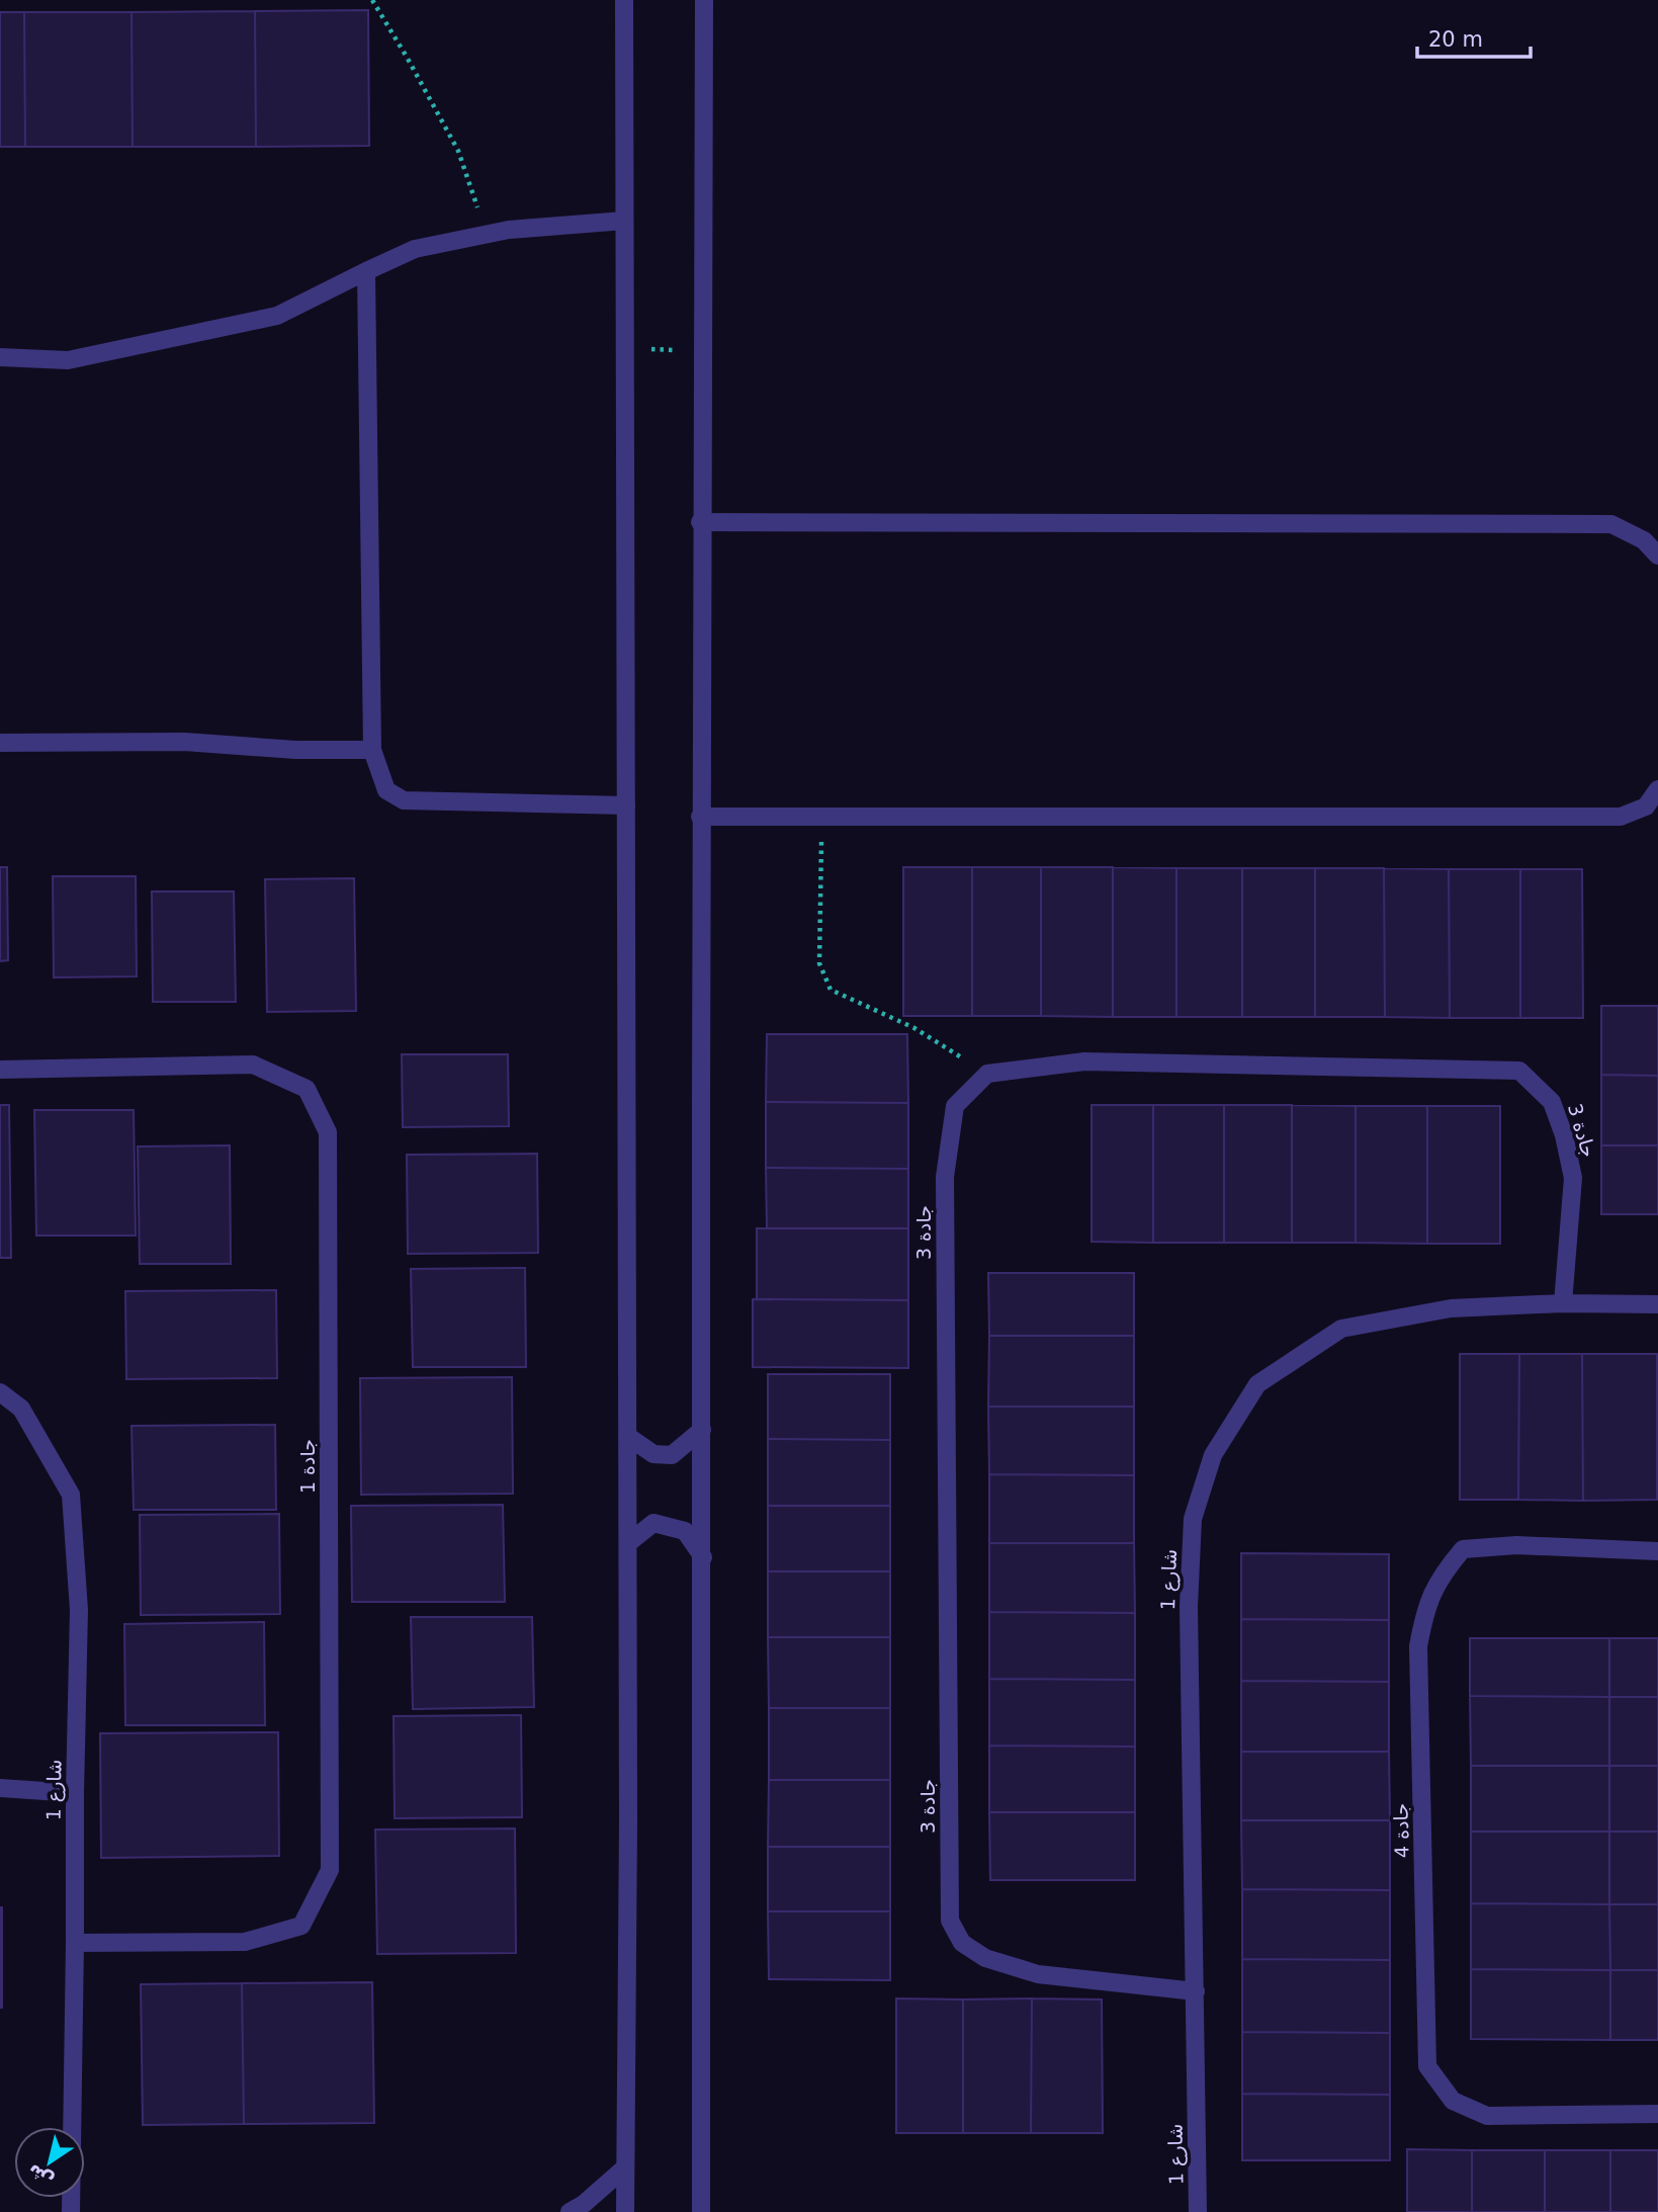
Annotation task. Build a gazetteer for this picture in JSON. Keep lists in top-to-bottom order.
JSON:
{
  "streets": {
    "street": [
      "جادة 3",
      "جادة 1",
      "شارع 1",
      "جادة 4"
    ]
  },
  "crossings": [
    ["جادة 3", "شارع 1"],
    ["جادة 1", "شارع 1"]
  ],
  "scale_bar": "20 m",
  "north": "bottom left"
}
